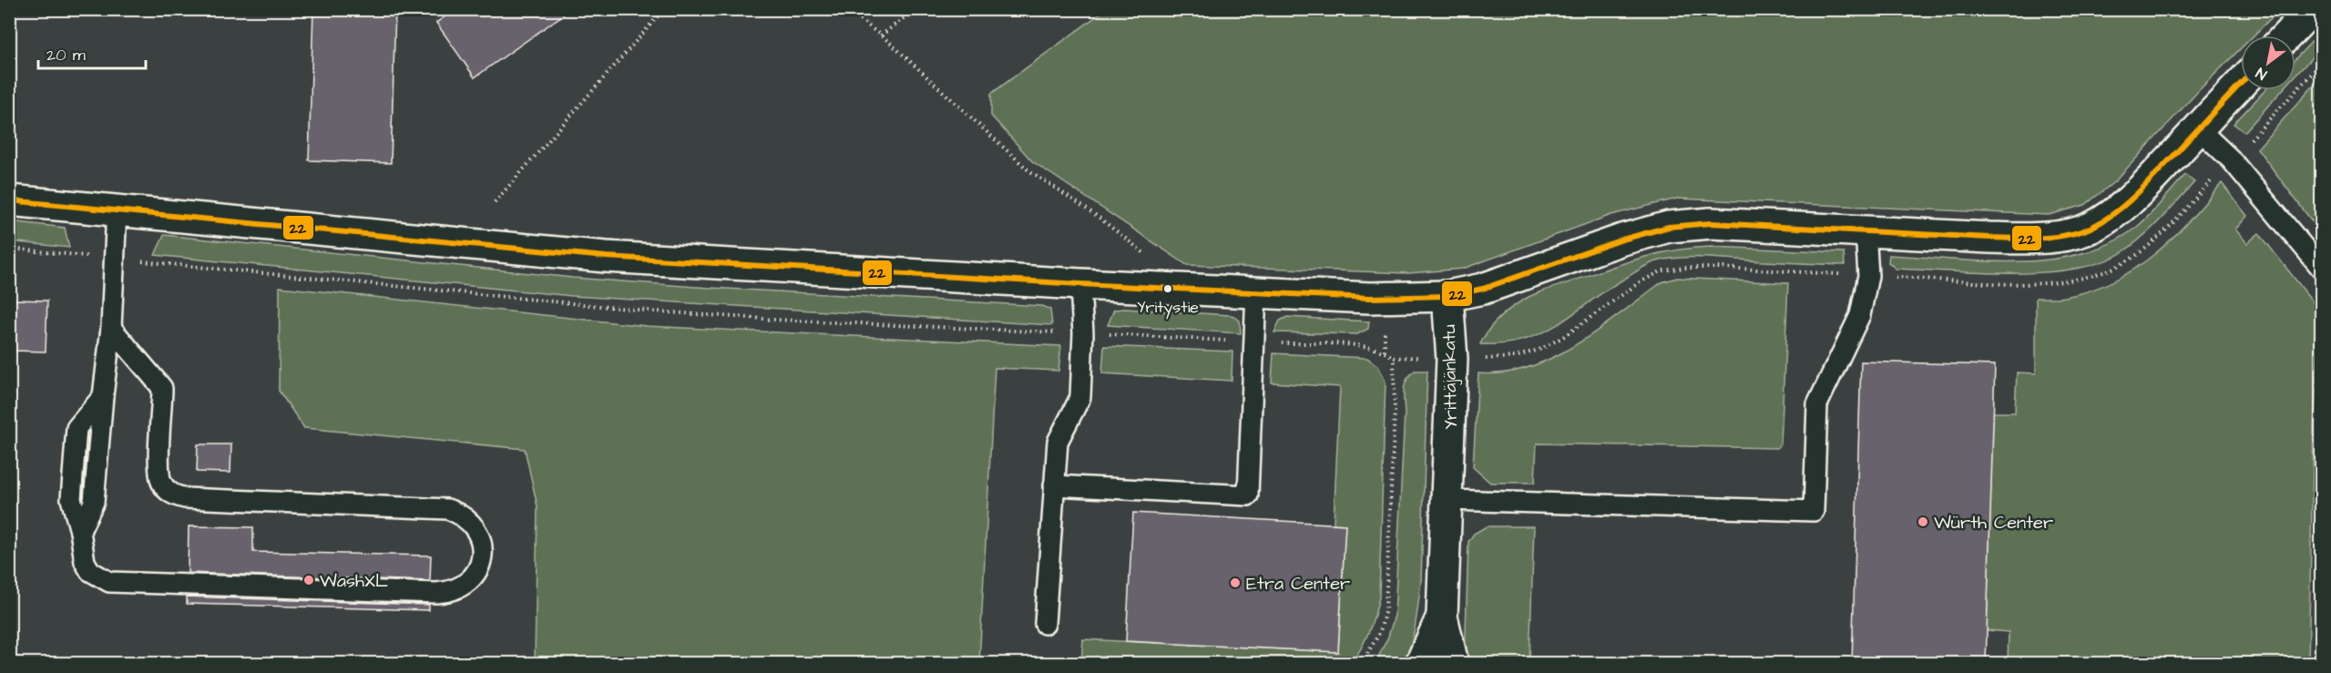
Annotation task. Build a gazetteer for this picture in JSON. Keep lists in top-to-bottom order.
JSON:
{
  "streets": {
    "street": ["Yrittäjänkatu"]
  },
  "places": [
    "Yritystie",
    "Würth Center",
    "WashXL",
    "Etra Center"
  ],
  "lines": ["transit line 22"],
  "scale_bar": "20 m",
  "north": "bottom left"
}
